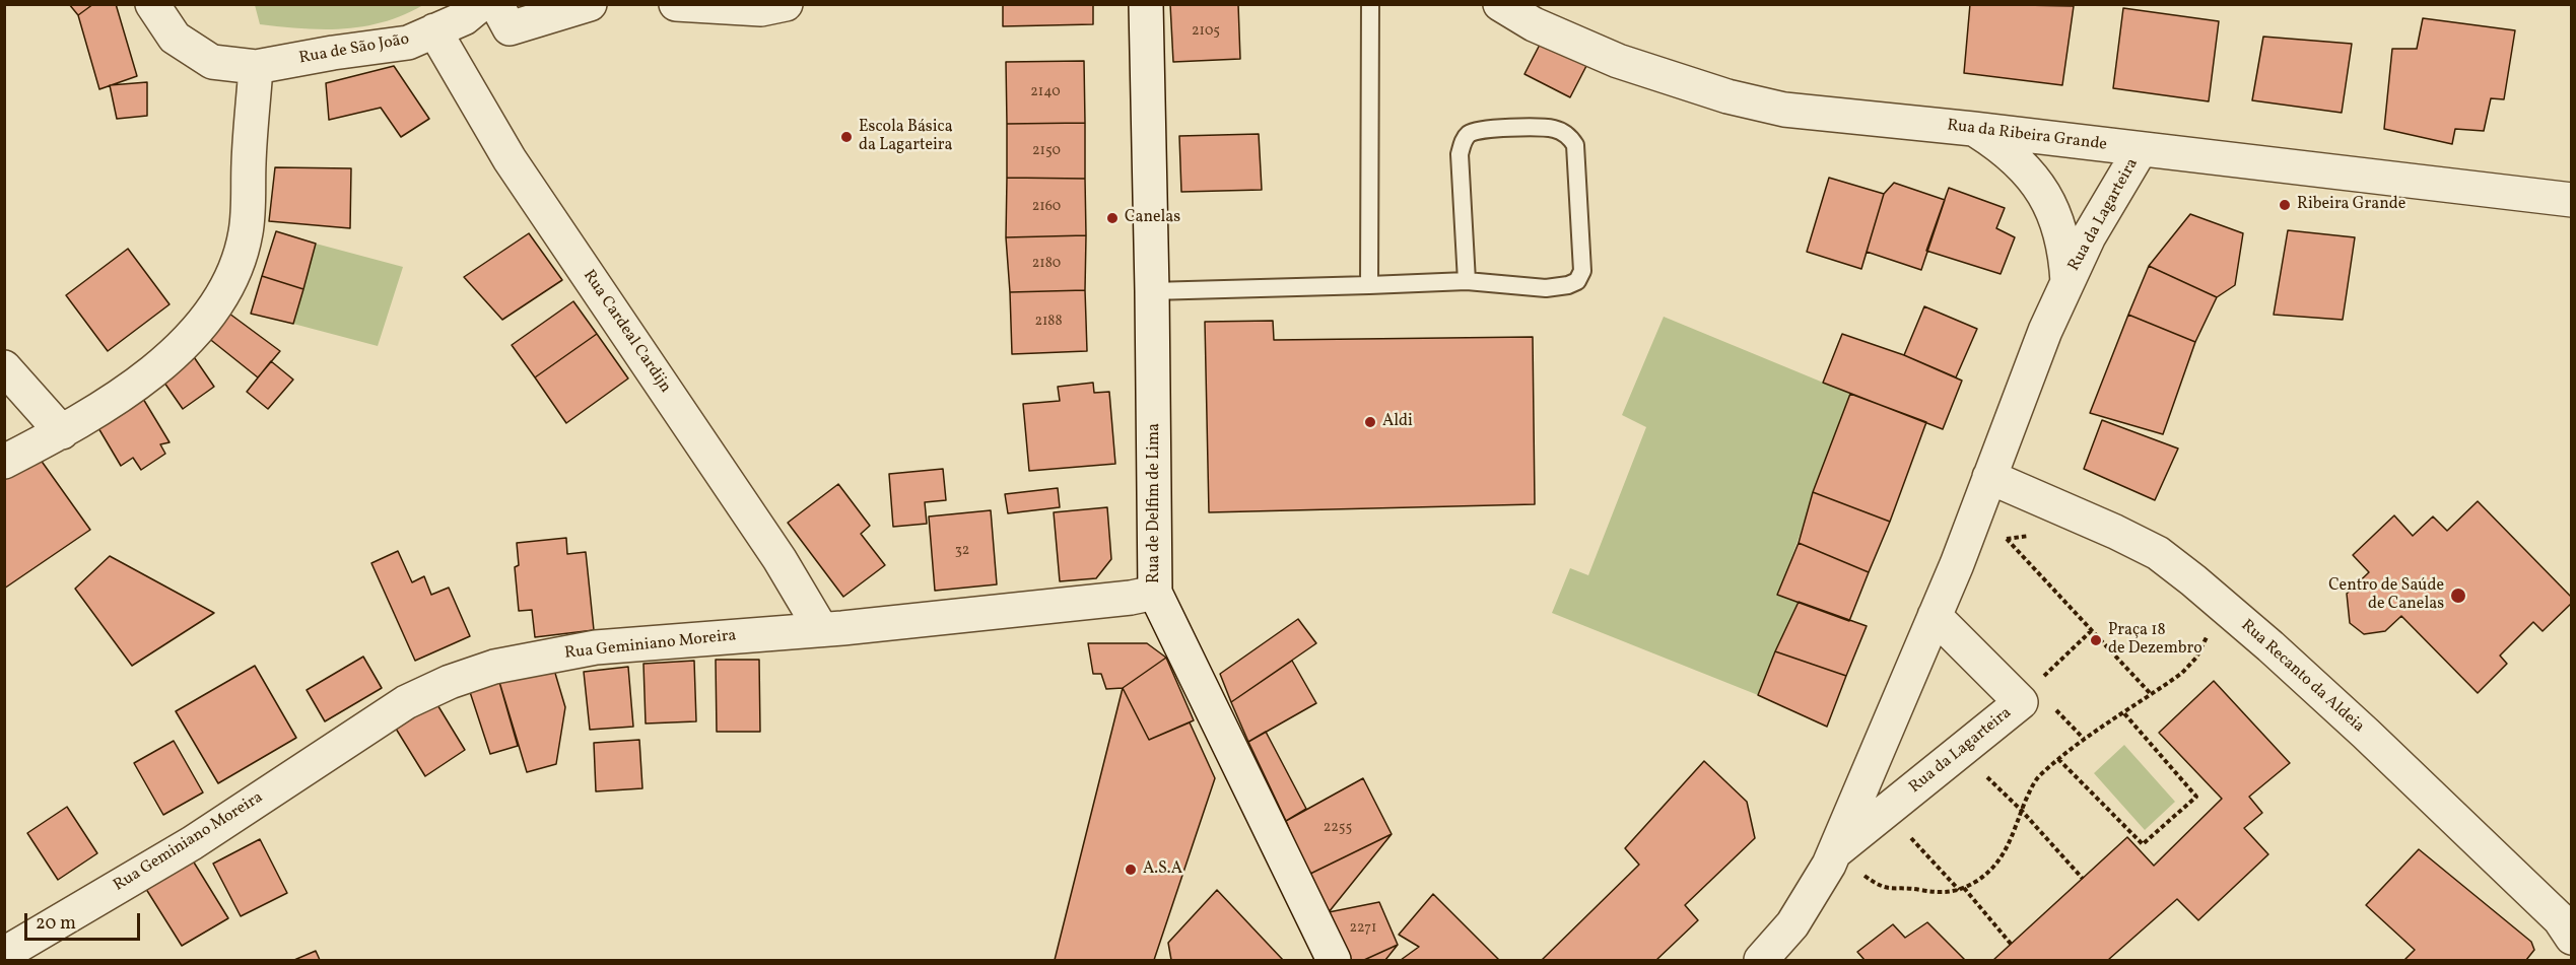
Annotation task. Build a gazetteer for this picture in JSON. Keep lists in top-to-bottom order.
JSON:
{
  "streets": {
    "street": [
      "Rua de São João",
      "Rua da Ribeira Grande",
      "Rua da Lagarteira",
      "Rua Cardeal Cardijn",
      "Rua de Delfim de Lima",
      "Rua Geminiano Moreira",
      "Rua Recanto da Aldeia"
    ]
  },
  "crossings": [
    ["Rua de São João", "Rua Cardeal Cardijn"],
    ["Rua da Ribeira Grande", "Rua da Lagarteira"],
    ["Rua da Lagarteira", "Rua Recanto da Aldeia"],
    ["Rua Cardeal Cardijn", "Rua Geminiano Moreira"],
    ["Rua de Delfim de Lima", "Rua Geminiano Moreira"]
  ],
  "places": [
    "Escola Básica da Lagarteira",
    "Ribeira Grande",
    "Canelas",
    "Aldi",
    "Centro de Saúde de Canelas",
    "Praça 18 de Dezembro",
    "A.S.A"
  ],
  "house_numbers": [
    "2105",
    "2140",
    "2150",
    "2160",
    "2180",
    "2188",
    "32",
    "2255",
    "2271"
  ],
  "scale_bar": "20 m"
}
